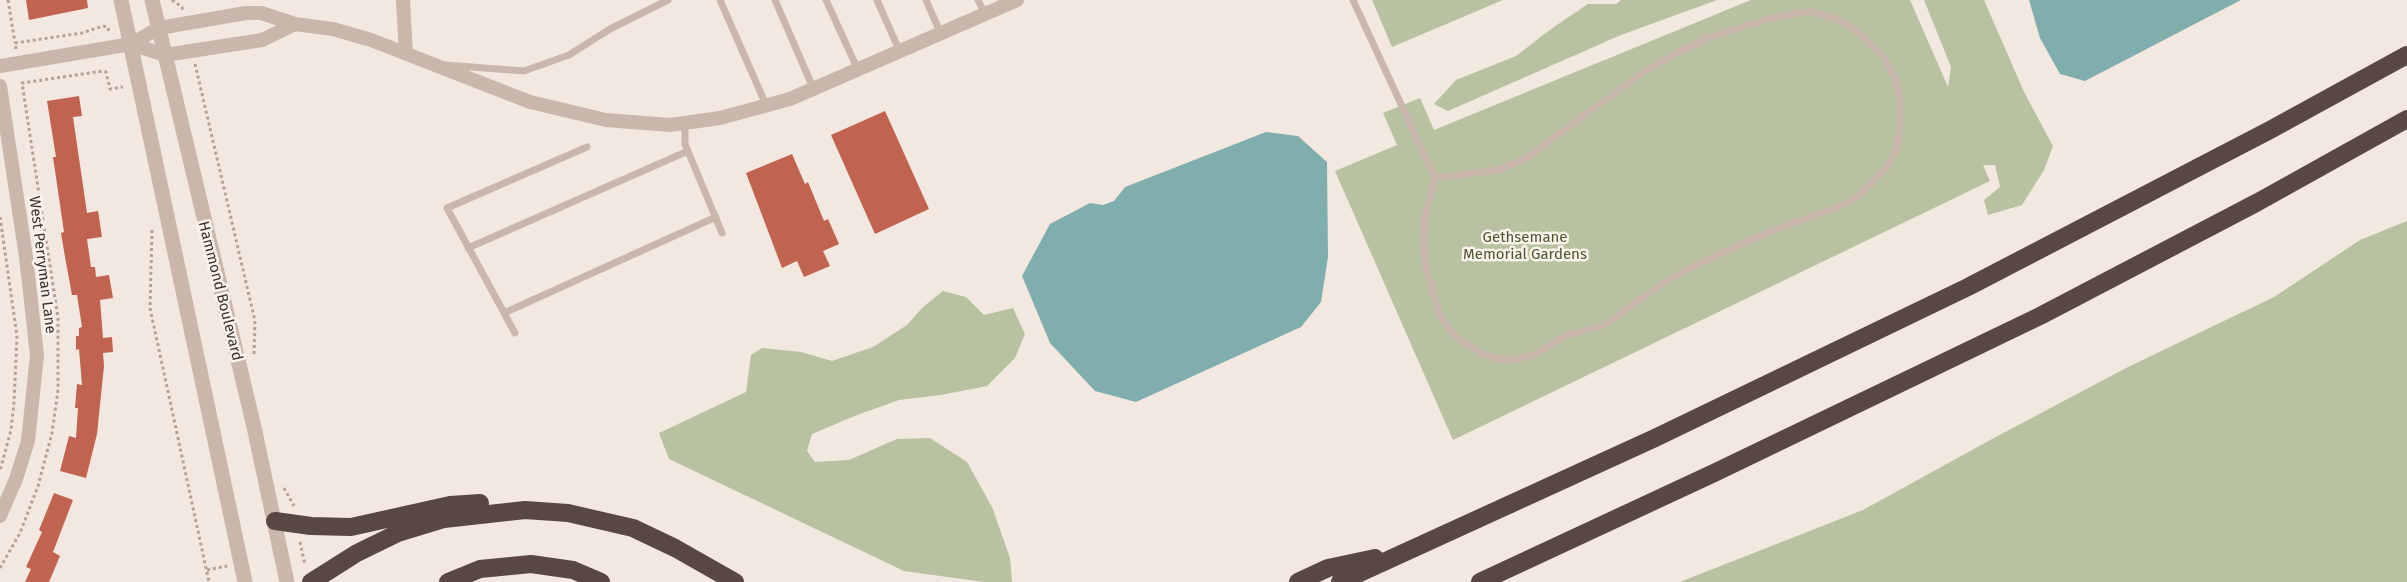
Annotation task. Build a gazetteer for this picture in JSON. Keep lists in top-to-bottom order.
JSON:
{
  "streets": {
    "street": ["West Perryman Lane", "Hammond Boulevard"]
  },
  "parks": ["Gethsemane Memorial Gardens"]
}
